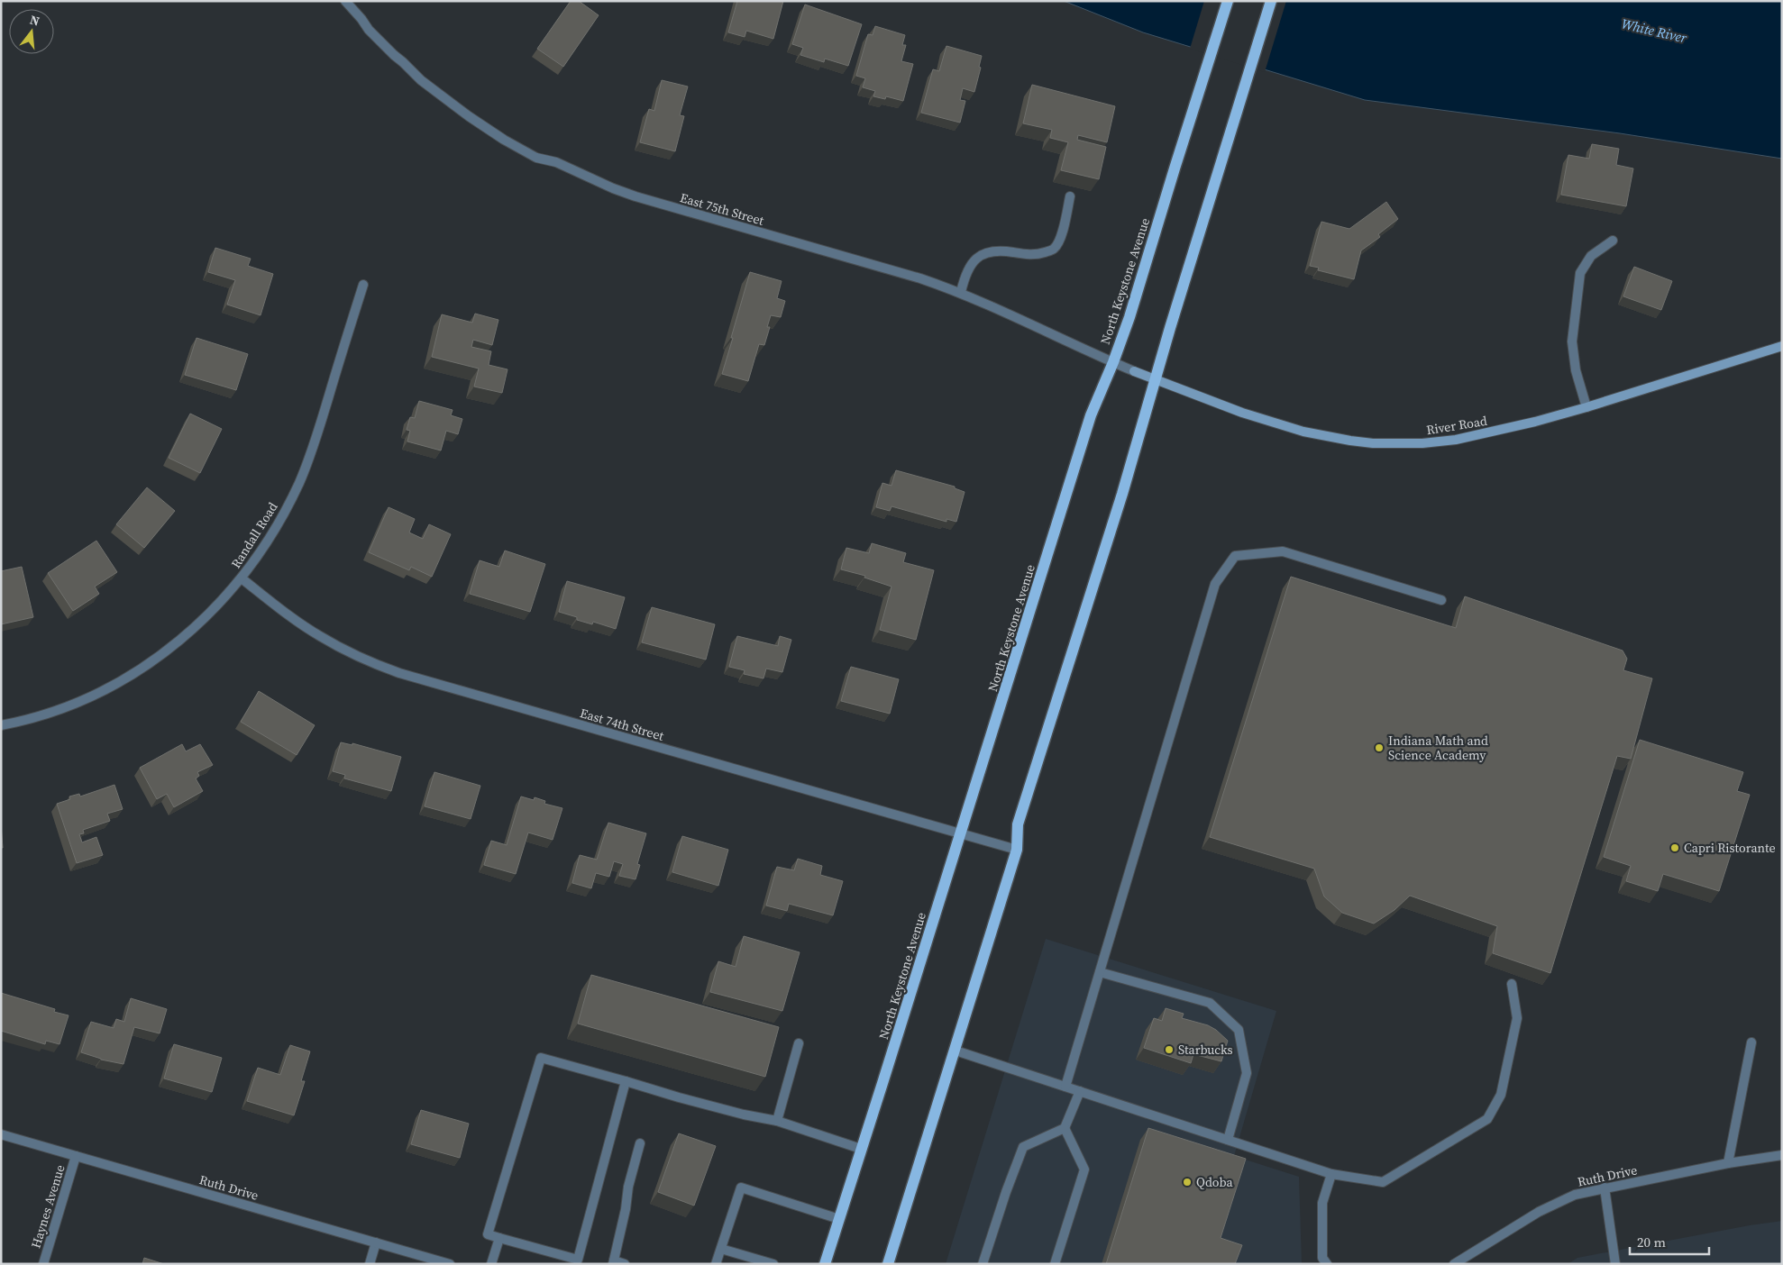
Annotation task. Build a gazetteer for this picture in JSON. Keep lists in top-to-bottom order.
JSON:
{
  "streets": {
    "main road": ["North Keystone Avenue"],
    "street": [
      "East 75th Street",
      "River Road",
      "Randall Road",
      "East 74th Street",
      "Ruth Drive",
      "Haynes Avenue"
    ]
  },
  "crossings": [
    ["East 75th Street", "North Keystone Avenue"],
    ["East 75th Street", "River Road"],
    ["North Keystone Avenue", "East 74th Street"],
    ["Randall Road", "East 74th Street"],
    ["Ruth Drive", "Haynes Avenue"]
  ],
  "water": ["White River"],
  "places": [
    "Indiana Math and Science Academy",
    "Capri Ristorante",
    "Starbucks",
    "Qdoba"
  ],
  "scale_bar": "20 m",
  "north": "top"
}
